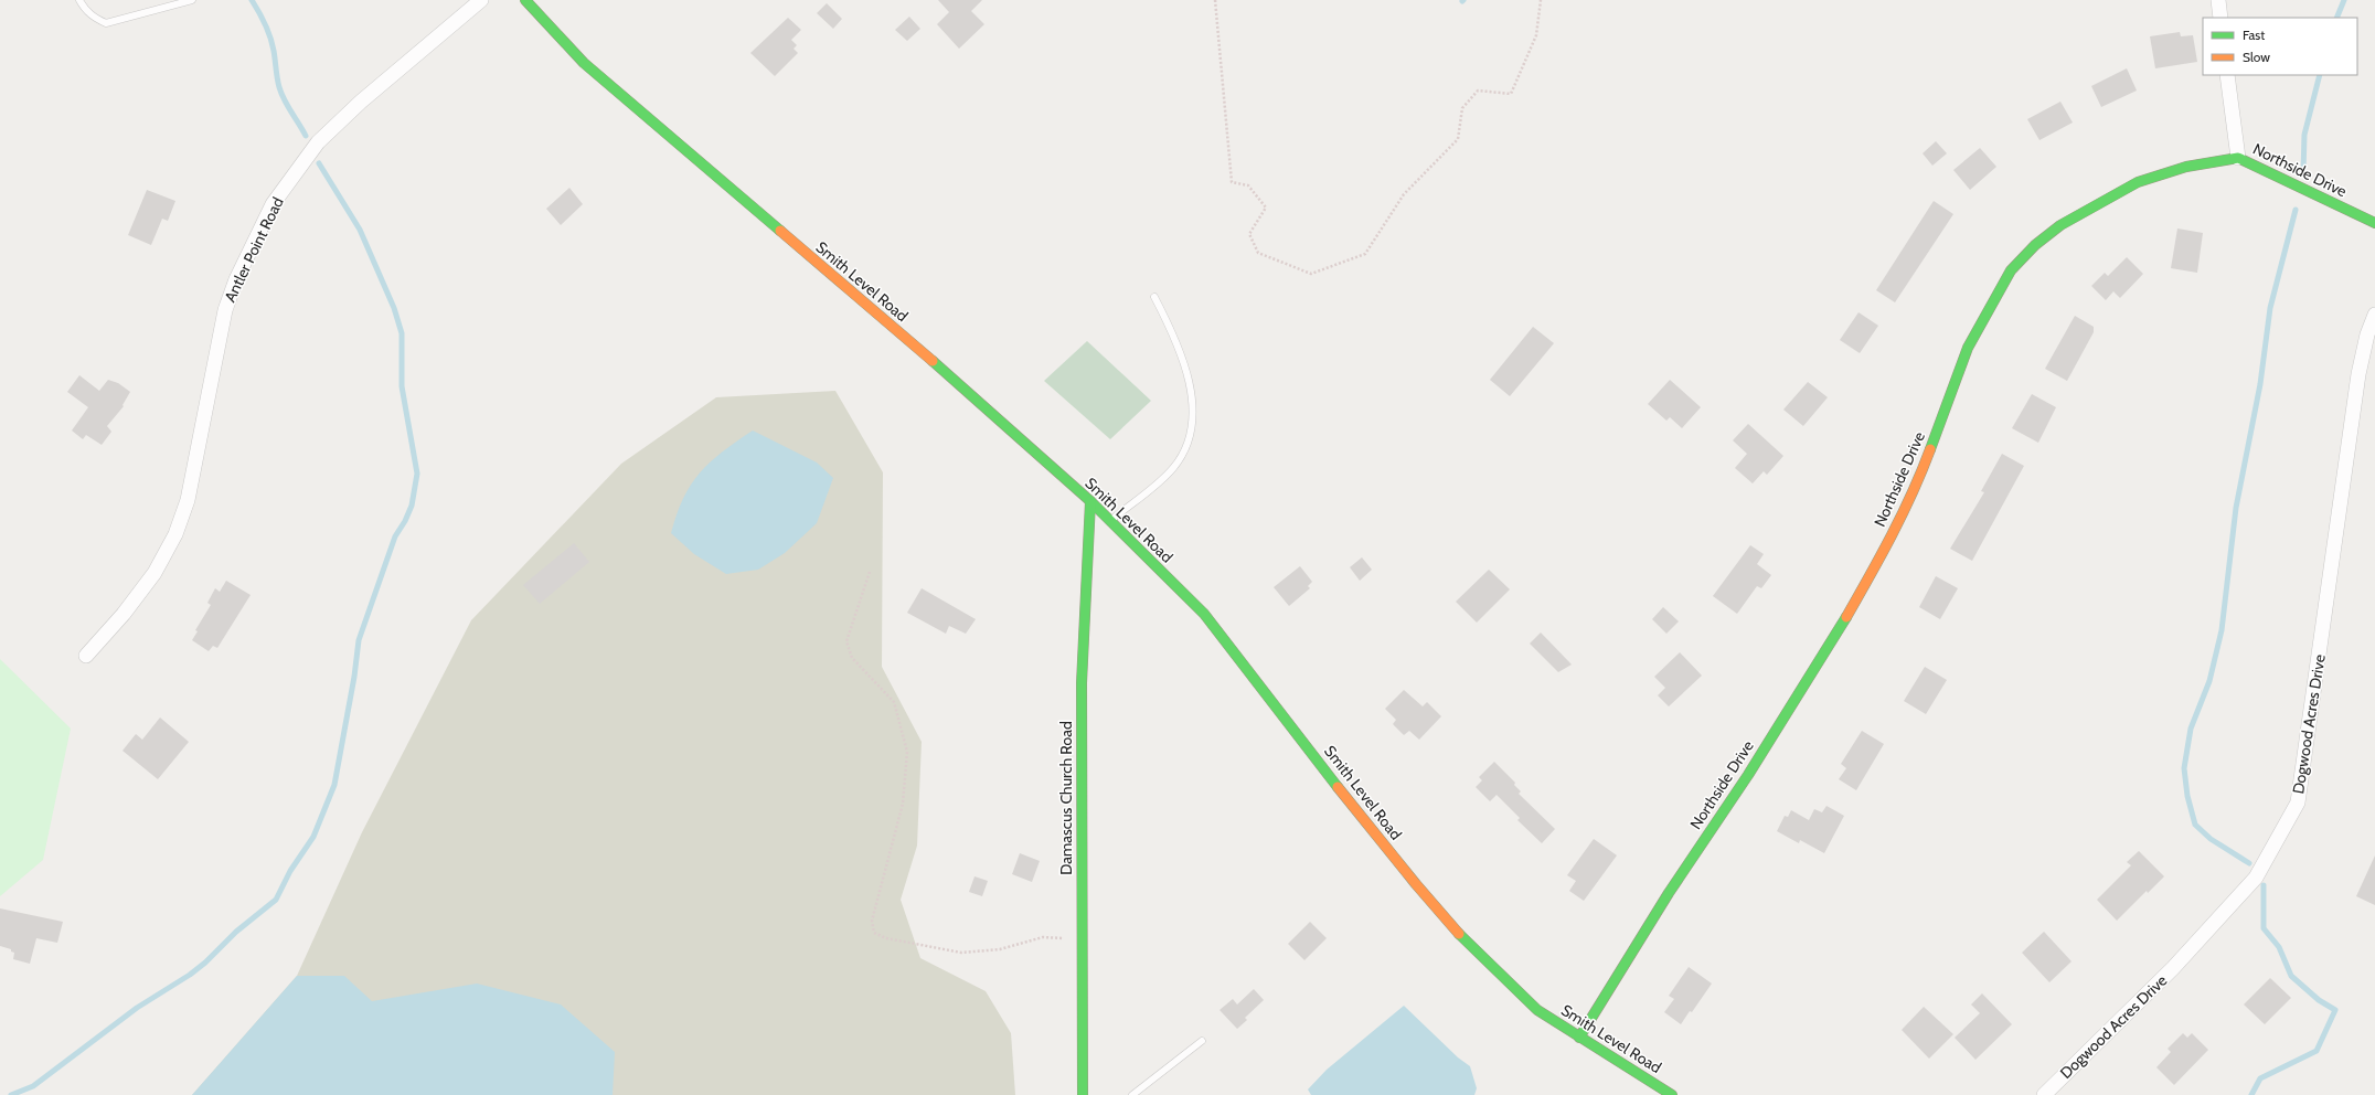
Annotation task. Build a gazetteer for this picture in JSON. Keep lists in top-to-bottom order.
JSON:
{
  "streets": {
    "street": [
      "Northside Drive",
      "Antler Point Road",
      "Smith Level Road",
      "Dogwood Acres Drive",
      "Damascus Church Road"
    ]
  },
  "crossings": [
    ["Northside Drive", "Smith Level Road"],
    ["Smith Level Road", "Damascus Church Road"]
  ],
  "legend": ["Fast", "Slow"]
}
